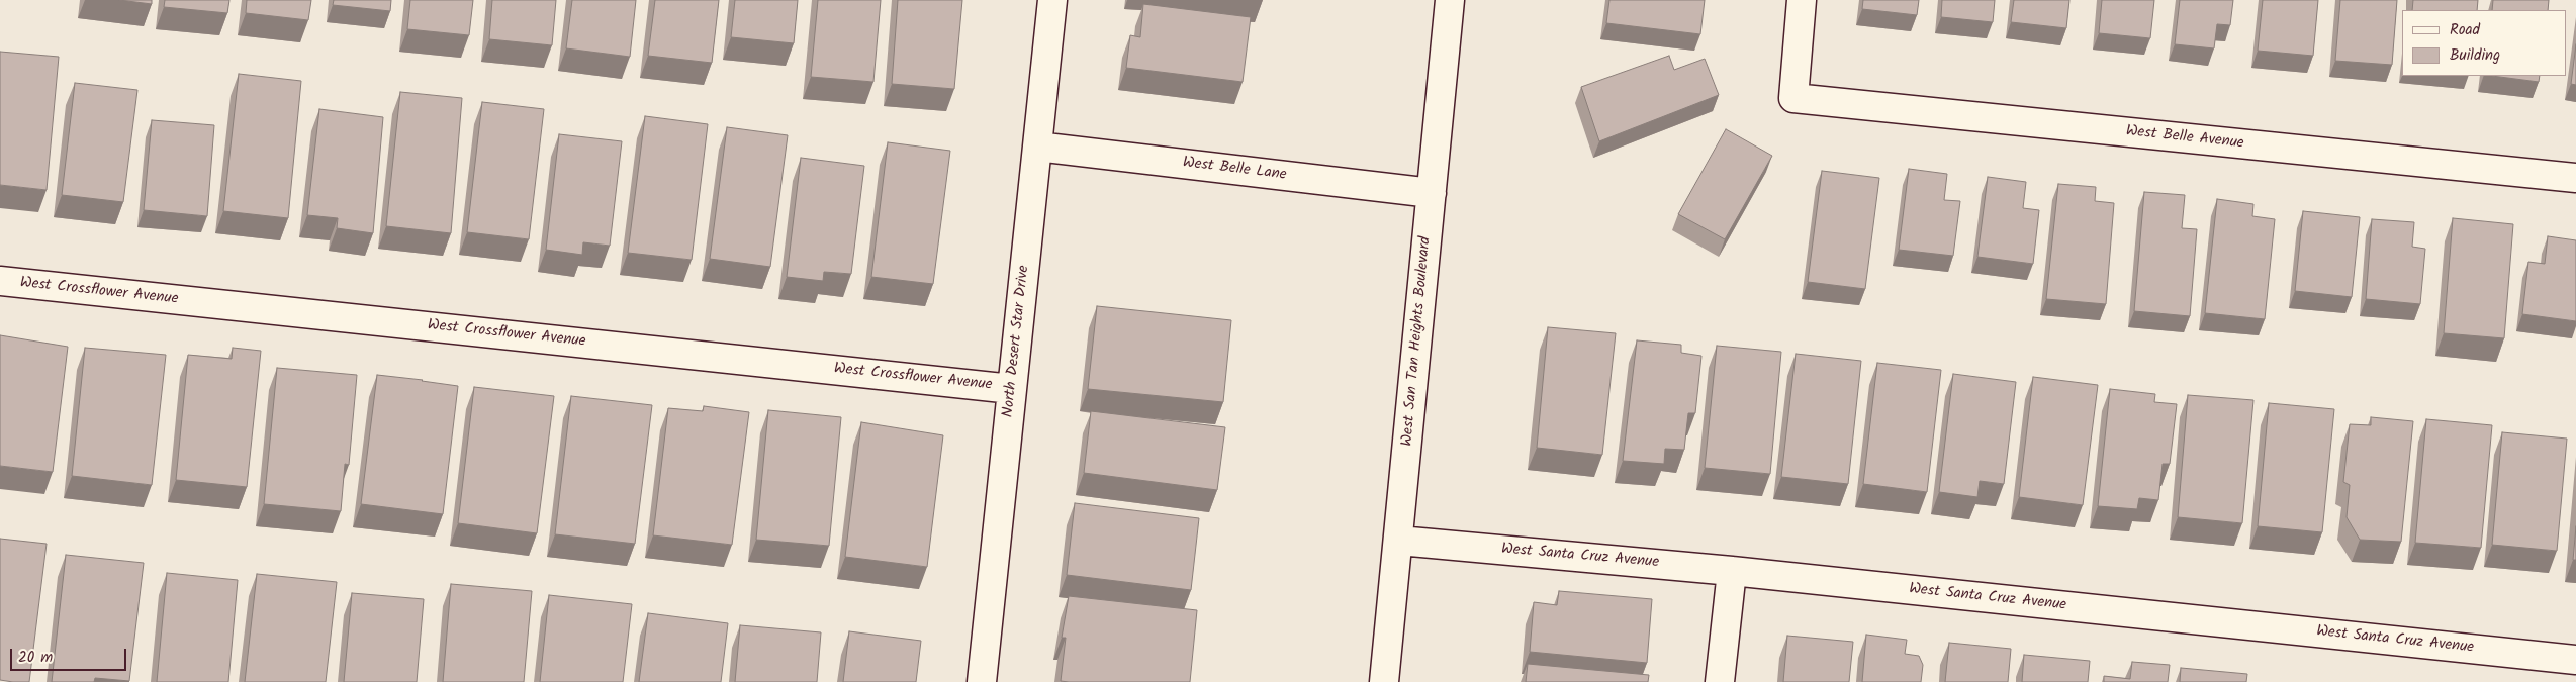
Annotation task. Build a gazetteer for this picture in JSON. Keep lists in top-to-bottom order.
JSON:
{
  "streets": {
    "street": [
      "West Belle Avenue",
      "West Belle Lane",
      "West Crossflower Avenue",
      "North Desert Star Drive",
      "West San Tan Heights Boulevard",
      "West Santa Cruz Avenue"
    ]
  },
  "crossings": [
    ["West Belle Lane", "North Desert Star Drive"],
    ["West Belle Lane", "West San Tan Heights Boulevard"],
    ["West Crossflower Avenue", "North Desert Star Drive"],
    ["West San Tan Heights Boulevard", "West Santa Cruz Avenue"]
  ],
  "legend": ["Road", "Building"],
  "scale_bar": "20 m"
}
